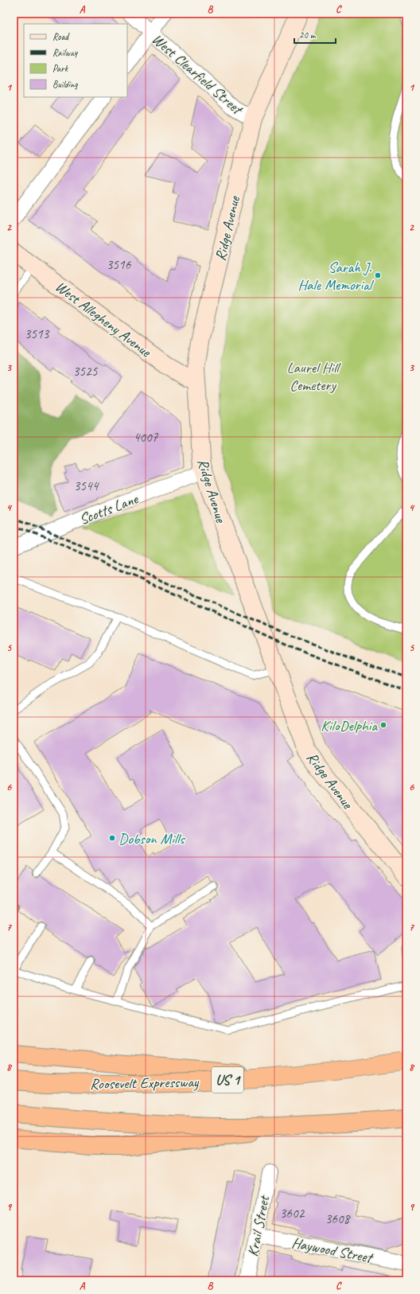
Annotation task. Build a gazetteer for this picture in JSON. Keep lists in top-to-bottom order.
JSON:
{
  "streets": {
    "highway": ["US 1", "Roosevelt Expressway"],
    "main road": ["Ridge Avenue", "West Allegheny Avenue"],
    "street": [
      "West Clearfield Street",
      "Scotts Lane",
      "Krail Street",
      "Haywood Street"
    ]
  },
  "crossings": [
    ["West Clearfield Street", "Ridge Avenue"],
    ["Ridge Avenue", "West Allegheny Avenue"],
    ["Ridge Avenue", "Scotts Lane"],
    ["Krail Street", "Haywood Street"]
  ],
  "parks": ["Laurel Hill Cemetery"],
  "places": ["Sarah J. Hale Memorial", "KiloDelphia", "Dobson Mills"],
  "house_numbers": [
    "3516",
    "3513",
    "3525",
    "4007",
    "3544",
    "3602",
    "3608"
  ],
  "legend": [
    "Road",
    "Railway",
    "Park",
    "Building"
  ],
  "scale_bar": "20 m",
  "grid": {
    "columns": ["A", "B", "C"],
    "rows": [
      "1",
      "2",
      "3",
      "4",
      "5",
      "6",
      "7",
      "8",
      "9"
    ]
  }
}
